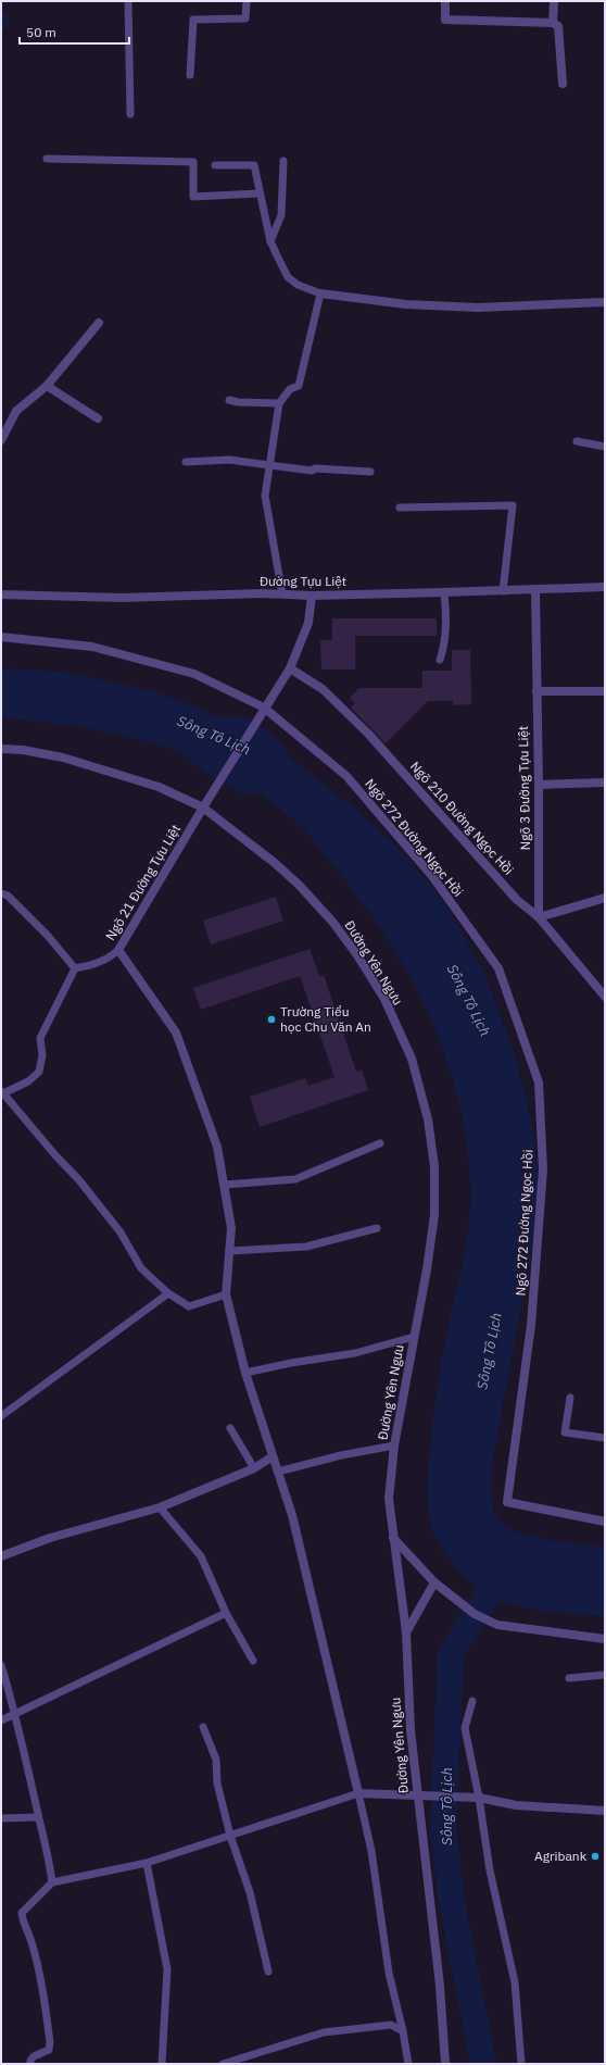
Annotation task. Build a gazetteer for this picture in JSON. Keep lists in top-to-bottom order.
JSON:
{
  "streets": {
    "street": [
      "Đường Tựu Liệt",
      "Ngõ 3 Đường Tựu Liệt",
      "Ngõ 210 Đường Ngọc Hồi",
      "Ngõ 272 Đường Ngọc Hồi",
      "Ngõ 21 Đường Tựu Liệt",
      "Đường Yên Ngưu"
    ]
  },
  "crossings": [
    ["Đường Tựu Liệt", "Ngõ 3 Đường Tựu Liệt"],
    ["Ngõ 3 Đường Tựu Liệt", "Ngõ 210 Đường Ngọc Hồi"],
    ["Ngõ 272 Đường Ngọc Hồi", "Ngõ 21 Đường Tựu Liệt"],
    ["Ngõ 21 Đường Tựu Liệt", "Đường Yên Ngưu"]
  ],
  "water": ["Sông Tô Lịch"],
  "places": ["Trường Tiểu học Chu Văn An", "Agribank"],
  "scale_bar": "50 m"
}
